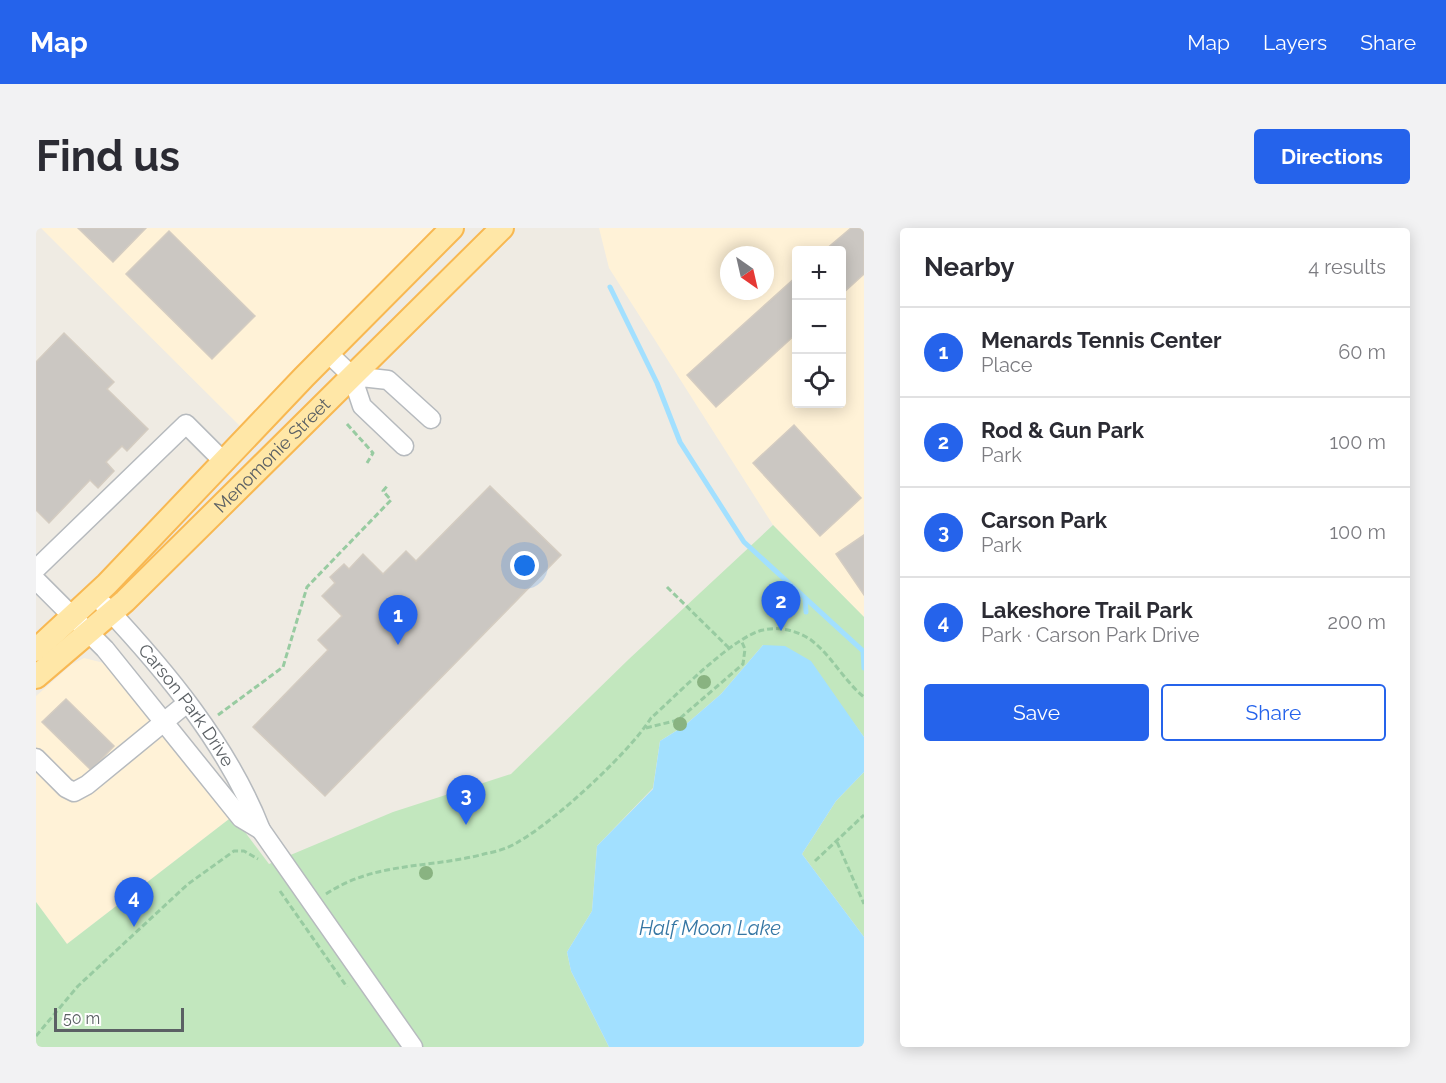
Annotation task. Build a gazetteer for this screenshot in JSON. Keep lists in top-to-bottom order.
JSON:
{
  "streets": {
    "main road": ["Menomonie Street"],
    "street": ["Carson Park Drive"]
  },
  "crossings": [
    ["Menomonie Street", "Carson Park Drive"]
  ],
  "water": ["Half Moon Lake"],
  "scale_bar": "50 m",
  "north": "bottom right",
  "page": {
    "header": "Map",
    "nav": ["Map", "Layers", "Share"],
    "buttons": [
      "Directions",
      ["Save", "Share"]
    ],
    "title": "Find us",
    "heading": ["Nearby", "4 results"],
    "map_buttons": ["+", "−"],
    "list": [
      {
        "mark": "1",
        "name": "Menards Tennis Center",
        "note": "Place",
        "value": "60 m"
      },
      {
        "mark": "2",
        "name": "Rod & Gun Park",
        "note": "Park",
        "value": "100 m"
      },
      {
        "mark": "3",
        "name": "Carson Park",
        "note": "Park",
        "value": "100 m"
      },
      {
        "mark": "4",
        "name": "Lakeshore Trail Park",
        "note": "Park · Carson Park Drive",
        "value": "200 m"
      }
    ],
    "pins": [
      "2",
      "1",
      "3",
      "4"
    ],
    "scale": "50 m"
  }
}
